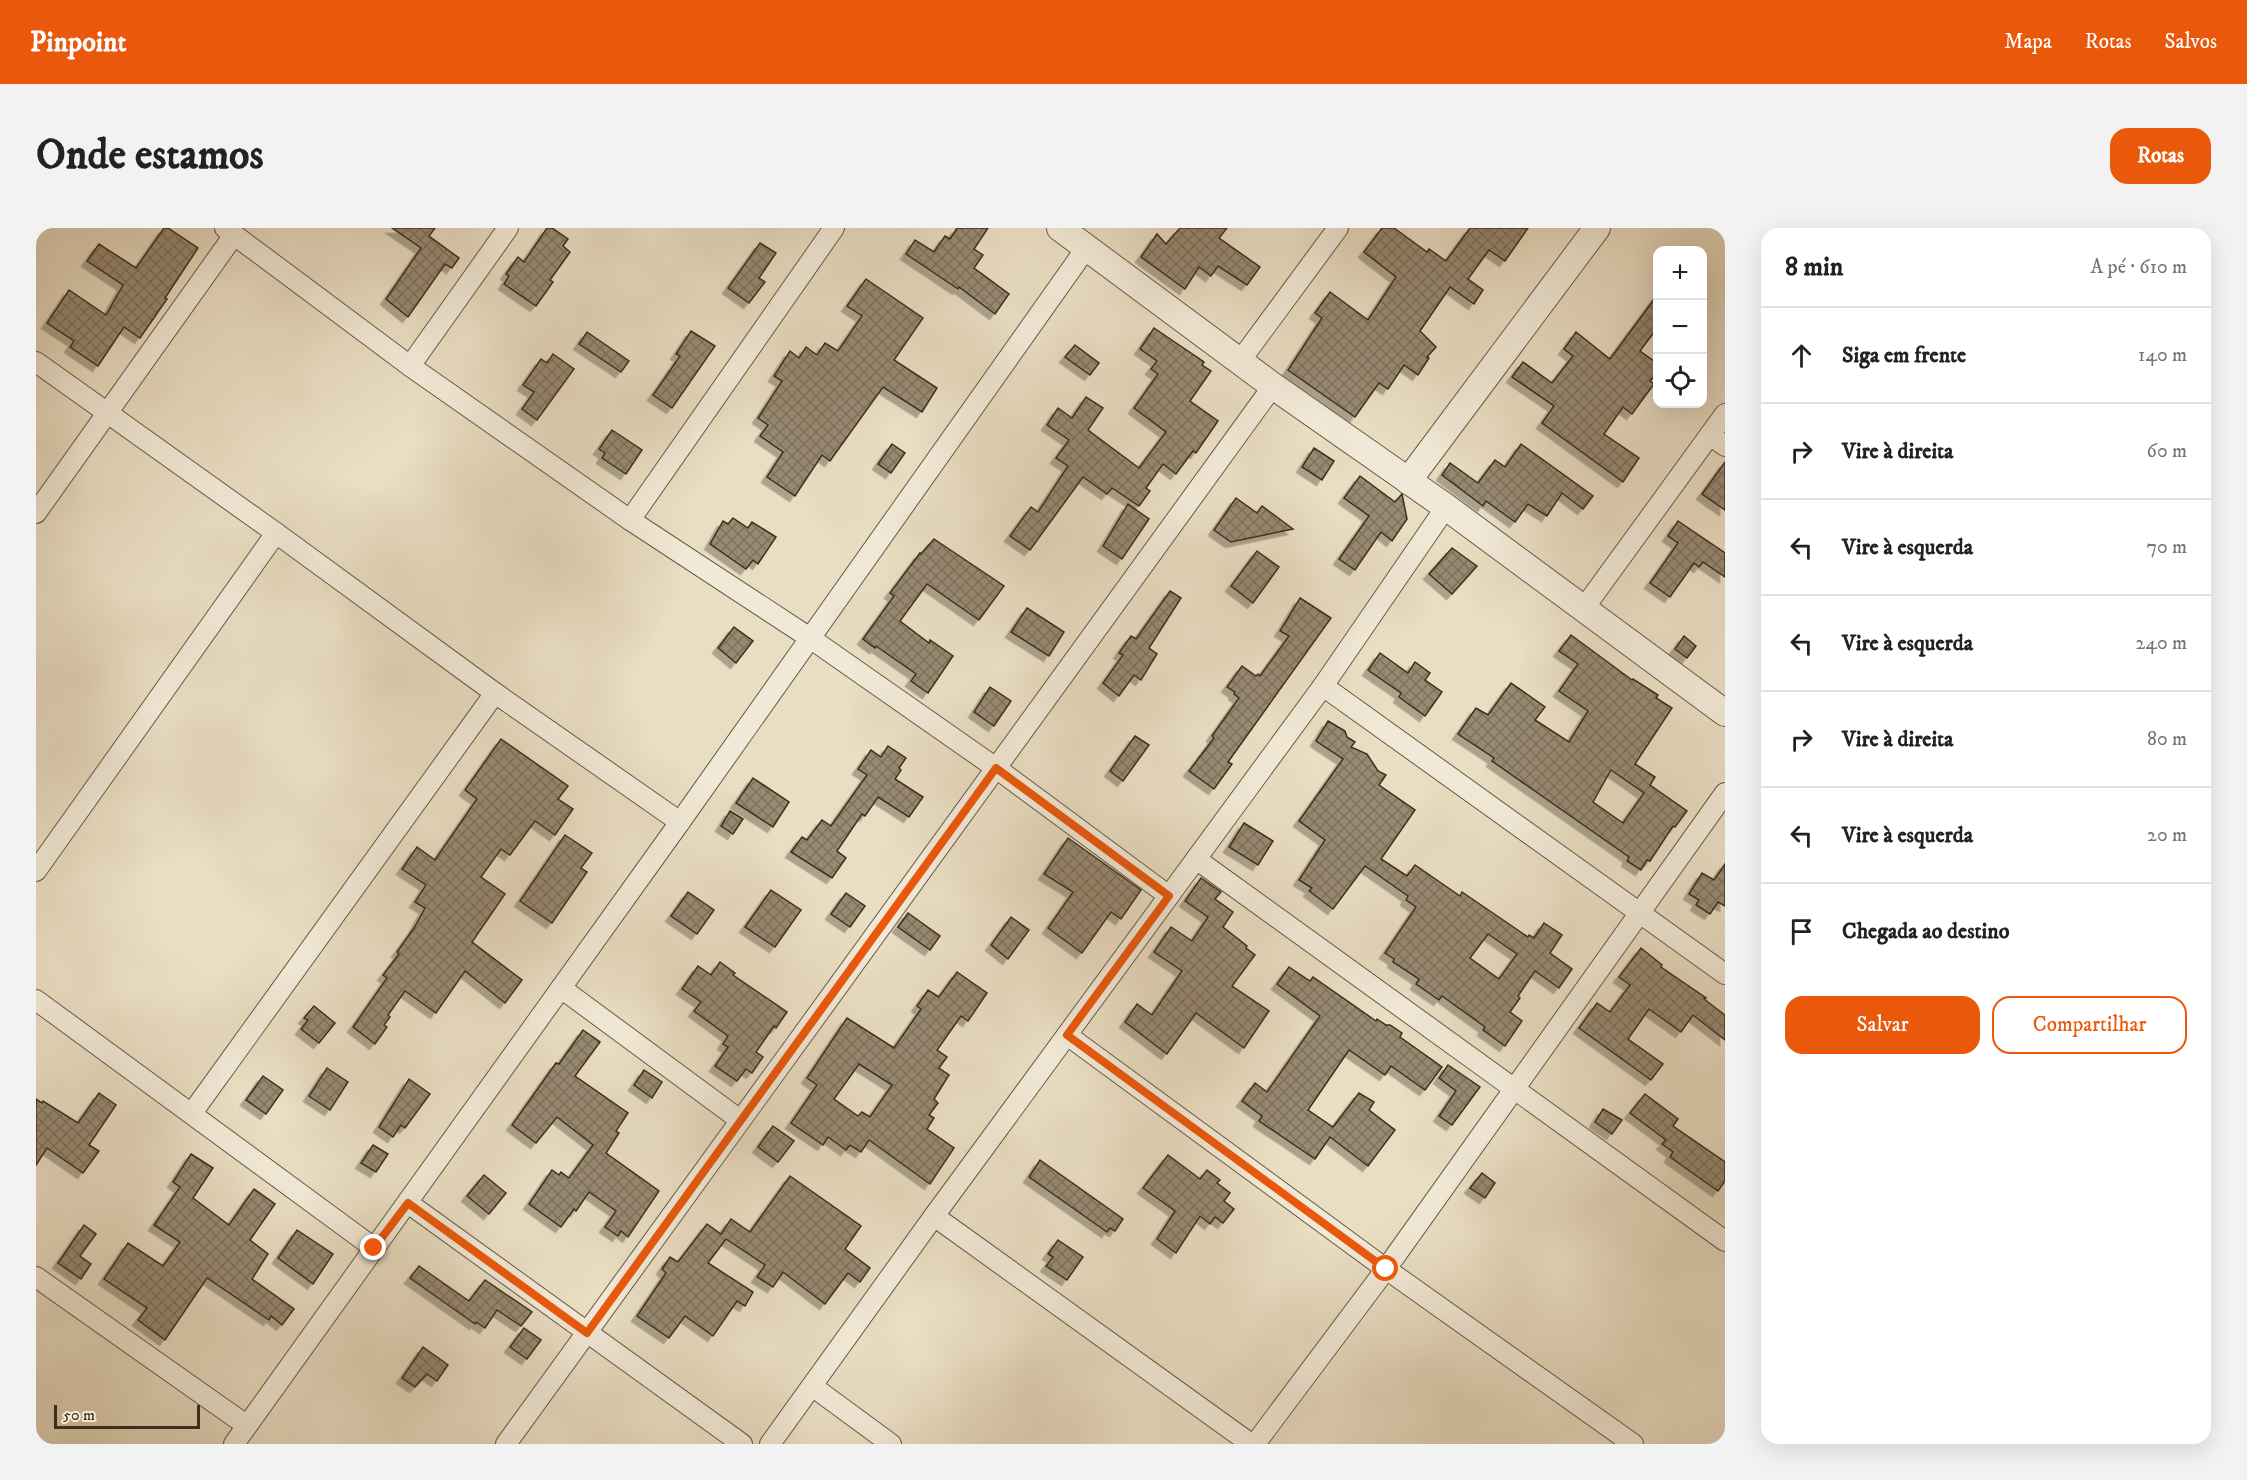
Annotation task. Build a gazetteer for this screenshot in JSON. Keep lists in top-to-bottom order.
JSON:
{
  "scale_bar": "50 m",
  "page": {
    "header": "Pinpoint",
    "nav": ["Mapa", "Rotas", "Salvos"],
    "buttons": [
      "Rotas",
      ["Salvar", "Compartilhar"]
    ],
    "title": "Onde estamos",
    "heading": ["8 min", "A pé · 610 m"],
    "map_buttons": ["+", "−"],
    "list": [
      ["Siga em frente", "140 m"],
      ["Vire à direita", "60 m"],
      ["Vire à esquerda", "70 m"],
      ["Vire à esquerda", "240 m"],
      ["Vire à direita", "80 m"],
      ["Vire à esquerda", "20 m"],
      "Chegada ao destino"
    ],
    "scale": "50 m"
  }
}
